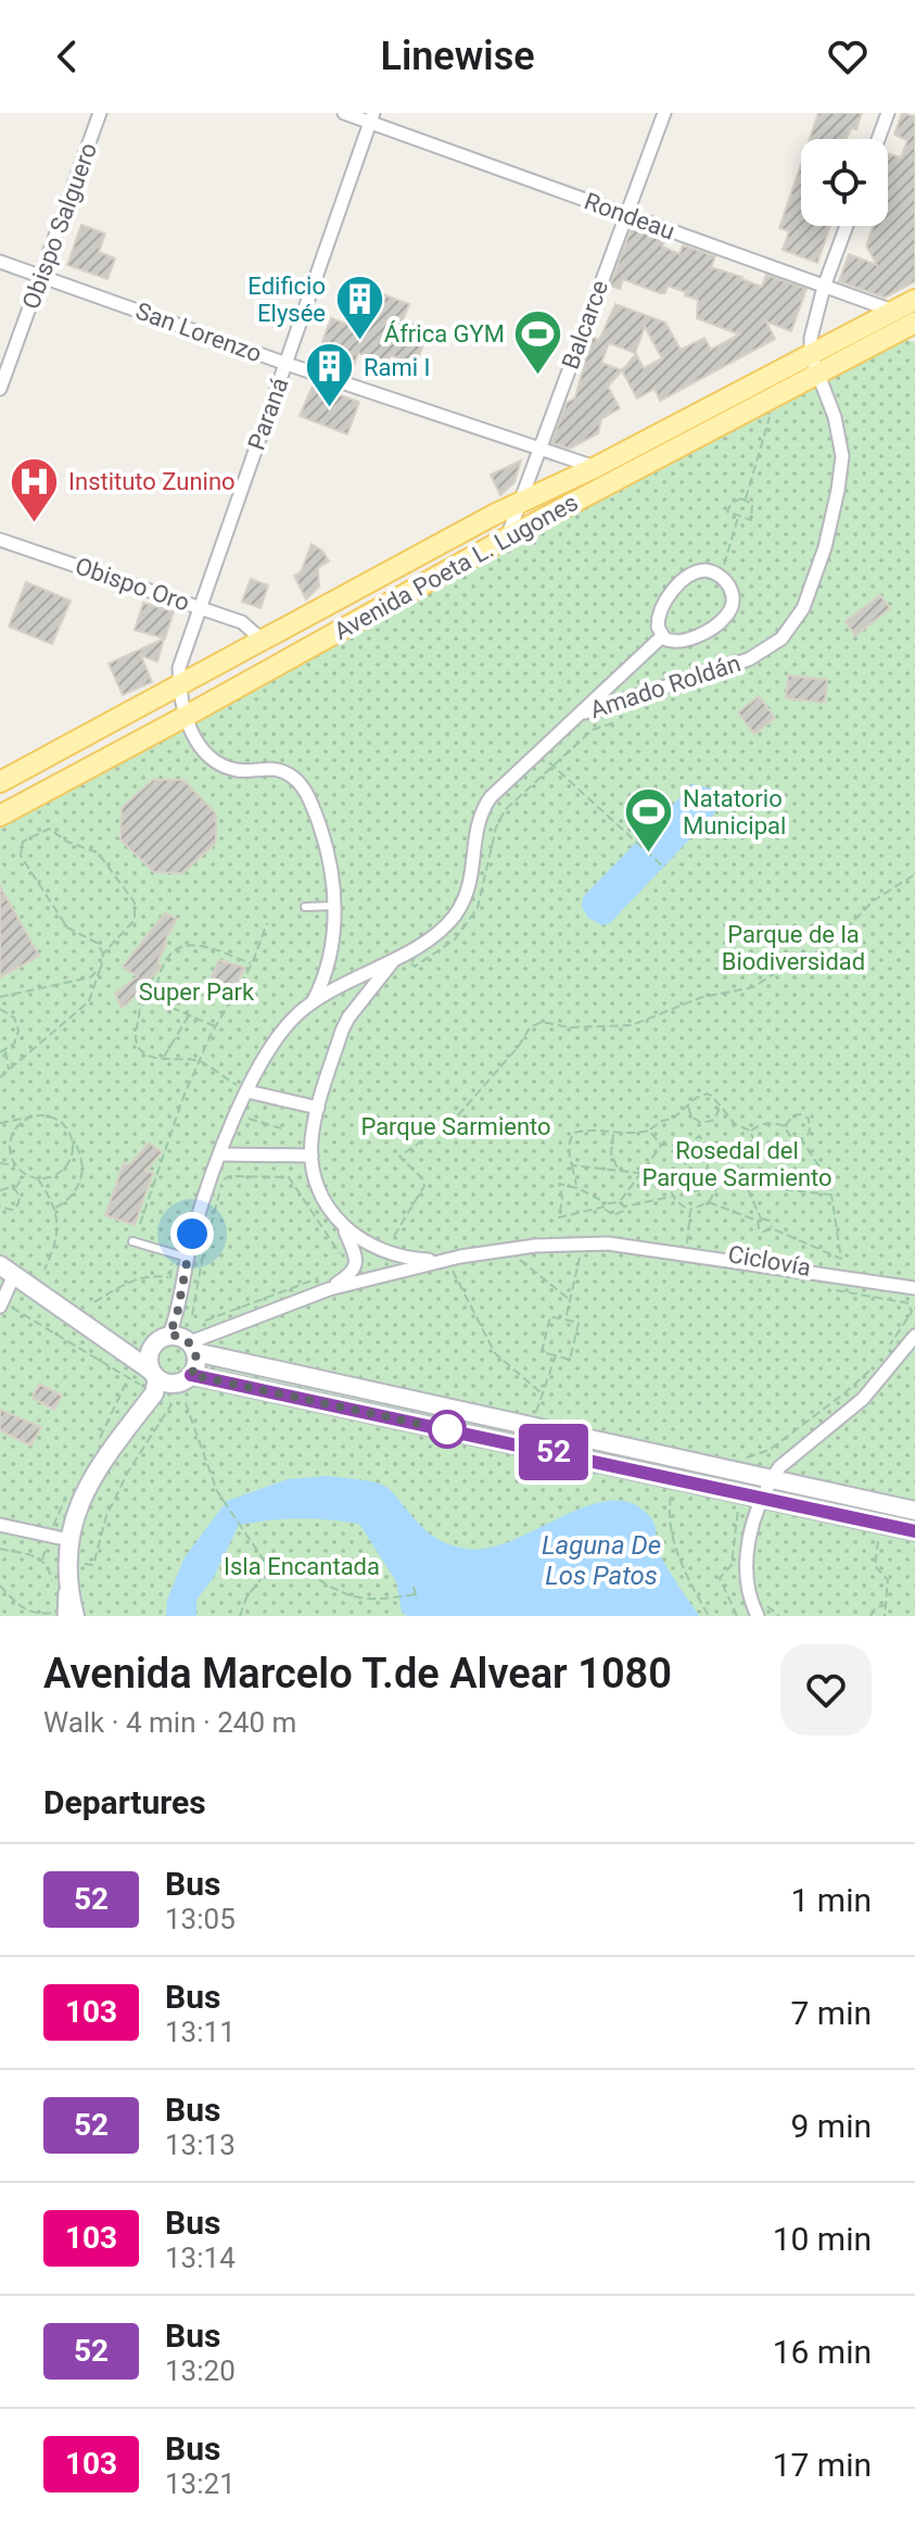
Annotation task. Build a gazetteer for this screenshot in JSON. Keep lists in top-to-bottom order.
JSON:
{
  "streets": {
    "main road": ["Avenida Poeta L. Lugones"],
    "street": [
      "Rondeau",
      "Obispo Salguero",
      "Balcarce",
      "San Lorenzo",
      "Paraná",
      "Obispo Oro",
      "Amado Roldán"
    ],
    "path": ["Ciclovía"]
  },
  "crossings": [
    ["Rondeau", "Balcarce"],
    ["Rondeau", "Paraná"],
    ["Rondeau", "Avenida Poeta L. Lugones"],
    ["Obispo Salguero", "San Lorenzo"],
    ["Balcarce", "San Lorenzo"],
    ["Balcarce", "Avenida Poeta L. Lugones"],
    ["San Lorenzo", "Paraná"],
    ["San Lorenzo", "Avenida Poeta L. Lugones"],
    ["Paraná", "Avenida Poeta L. Lugones"],
    ["Paraná", "Obispo Oro"],
    ["Avenida Poeta L. Lugones", "Obispo Oro"],
    ["Avenida Poeta L. Lugones", "Amado Roldán"]
  ],
  "water": ["Laguna De Los Patos"],
  "parks": [
    "Parque de la Biodiversidad",
    "Super Park",
    "Parque Sarmiento",
    "Rosedal del Parque Sarmiento",
    "Isla Encantada"
  ],
  "places": {
    "building": ["Edificio Elysée", "Rami I"],
    "sports": ["África GYM", "Natatorio Municipal"],
    "hospital": ["Instituto Zunino"]
  },
  "lines": ["bus line 52"],
  "page": {
    "header": "Linewise",
    "on_map": "52",
    "heading": [
      ["Avenida Marcelo T.de Alvear 1080", "Walk · 4 min · 240 m"],
      "Departures"
    ],
    "list": [
      {
        "mark": "52",
        "name": "Bus",
        "note": "13:05",
        "value": "1 min"
      },
      {
        "mark": "103",
        "name": "Bus",
        "note": "13:11",
        "value": "7 min"
      },
      {
        "mark": "52",
        "name": "Bus",
        "note": "13:13",
        "value": "9 min"
      },
      {
        "mark": "103",
        "name": "Bus",
        "note": "13:14",
        "value": "10 min"
      },
      {
        "mark": "52",
        "name": "Bus",
        "note": "13:20",
        "value": "16 min"
      },
      {
        "mark": "103",
        "name": "Bus",
        "note": "13:21",
        "value": "17 min"
      }
    ]
  }
}
